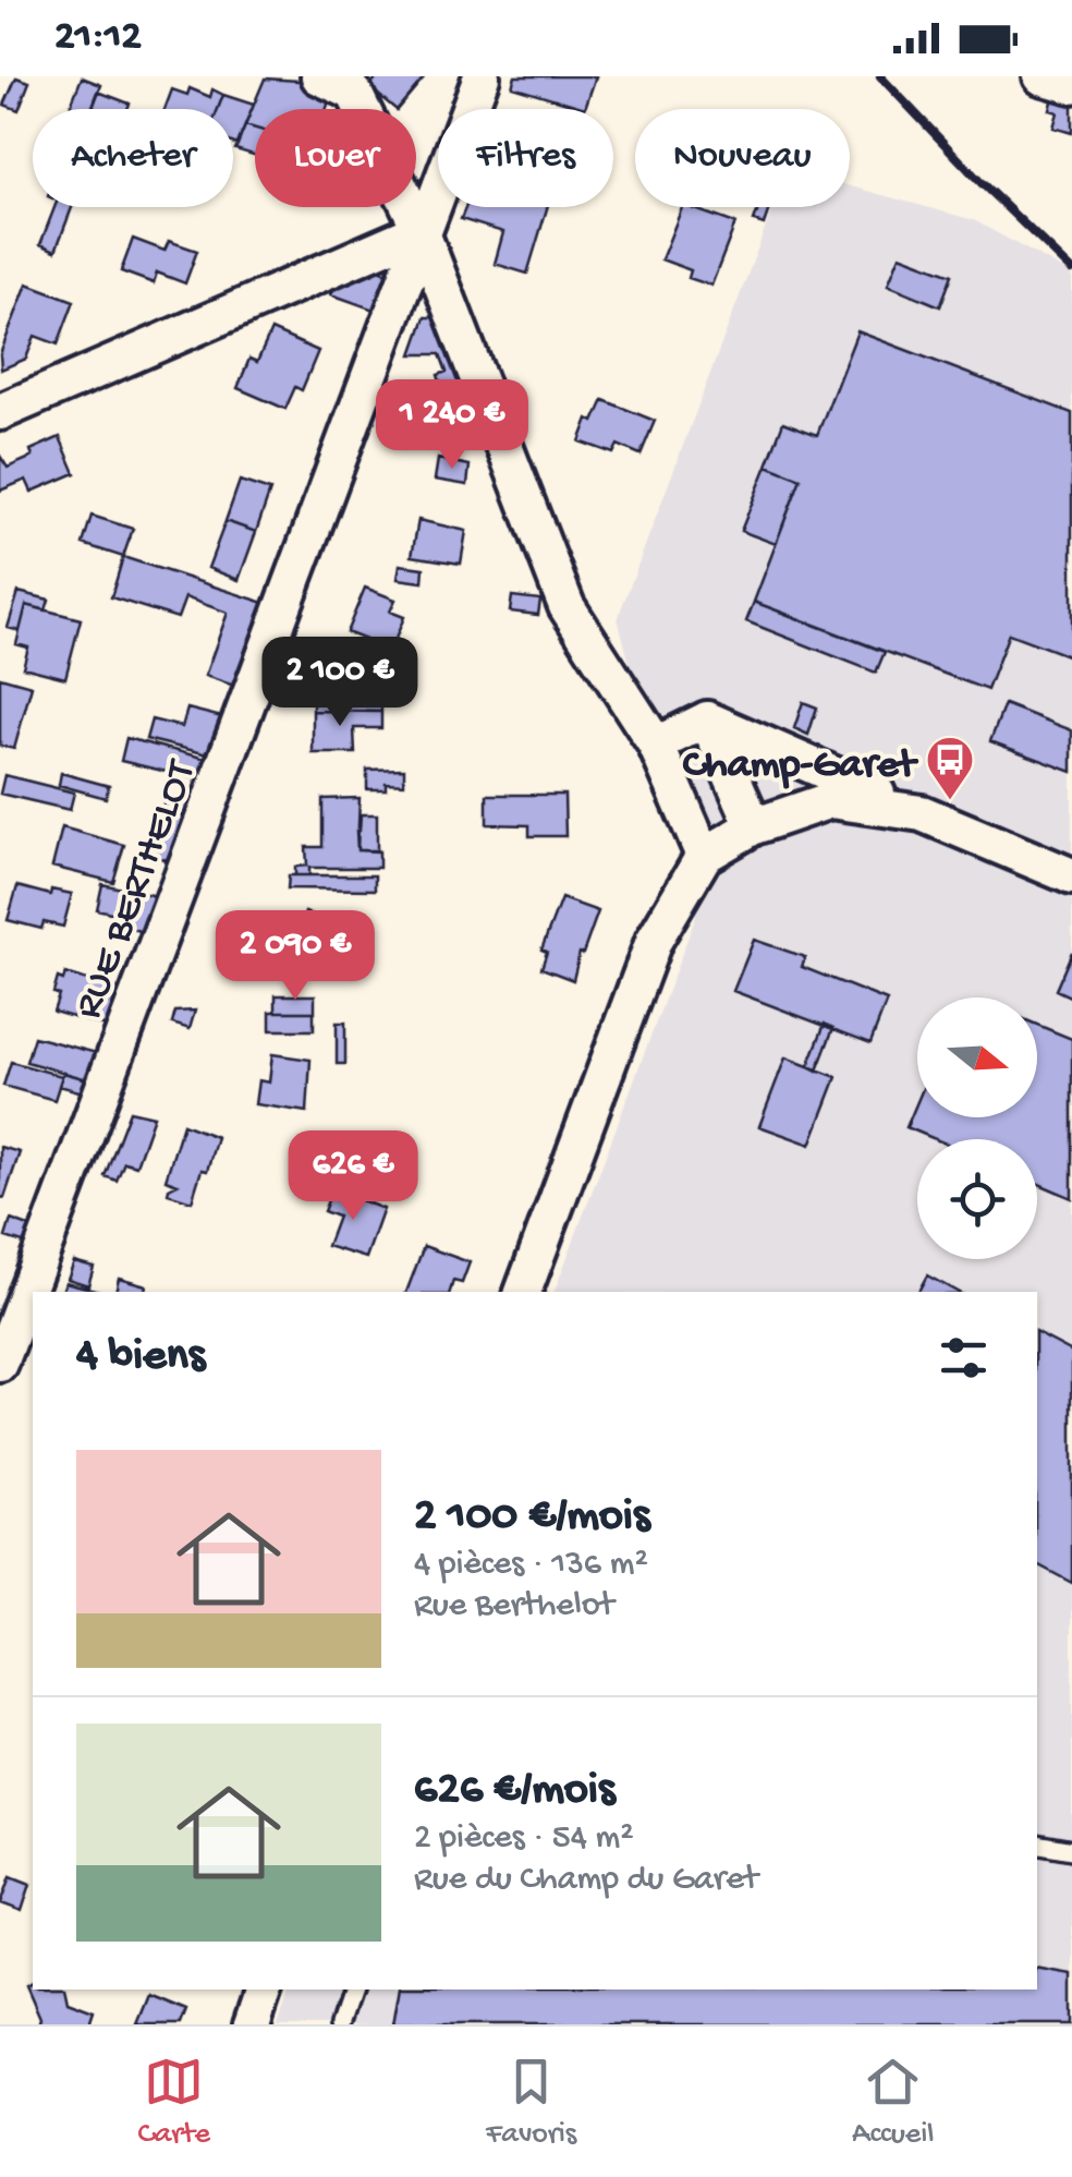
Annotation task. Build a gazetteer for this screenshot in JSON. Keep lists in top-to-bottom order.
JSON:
{
  "streets": {
    "street": ["RUE BERTHELOT"]
  },
  "places": {
    "bus stop": ["Champ-Garet"]
  },
  "north": "right",
  "page": {
    "status": "21:12",
    "chip": [
      "Acheter",
      "Louer",
      "Filtres",
      "Nouveau"
    ],
    "price": [
      "1 240 €",
      "2 100 €",
      "2 090 €",
      "626 €"
    ],
    "heading": "4 biens",
    "list": [
      {
        "name": "2 100 €/mois",
        "note": "4 pièces · 136 m² · Rue Berthelot"
      },
      {
        "name": "626 €/mois",
        "note": "2 pièces · 54 m² · Rue du Champ du Garet"
      }
    ],
    "tabs": ["Carte", "Favoris", "Accueil"]
  }
}
